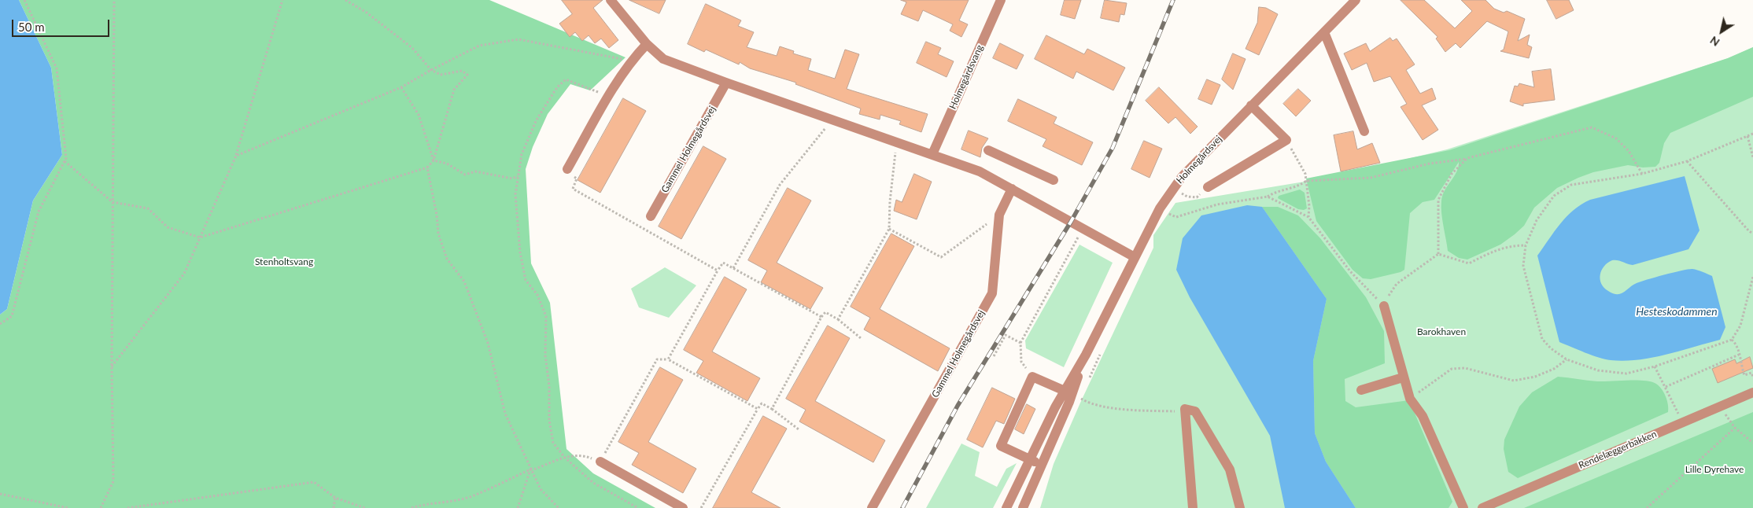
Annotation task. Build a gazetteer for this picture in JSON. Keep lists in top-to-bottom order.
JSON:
{
  "streets": {
    "street": [
      "Holmegårdsvang",
      "Gammel Holmegårdsvej",
      "Holmegårdsvej",
      "Rendelæggerbakken"
    ]
  },
  "water": ["Hesteskodammen"],
  "parks": ["Stenholtsvang", "Barokhaven", "Lille Dyrehave"],
  "scale_bar": "50 m",
  "north": "bottom left"
}
